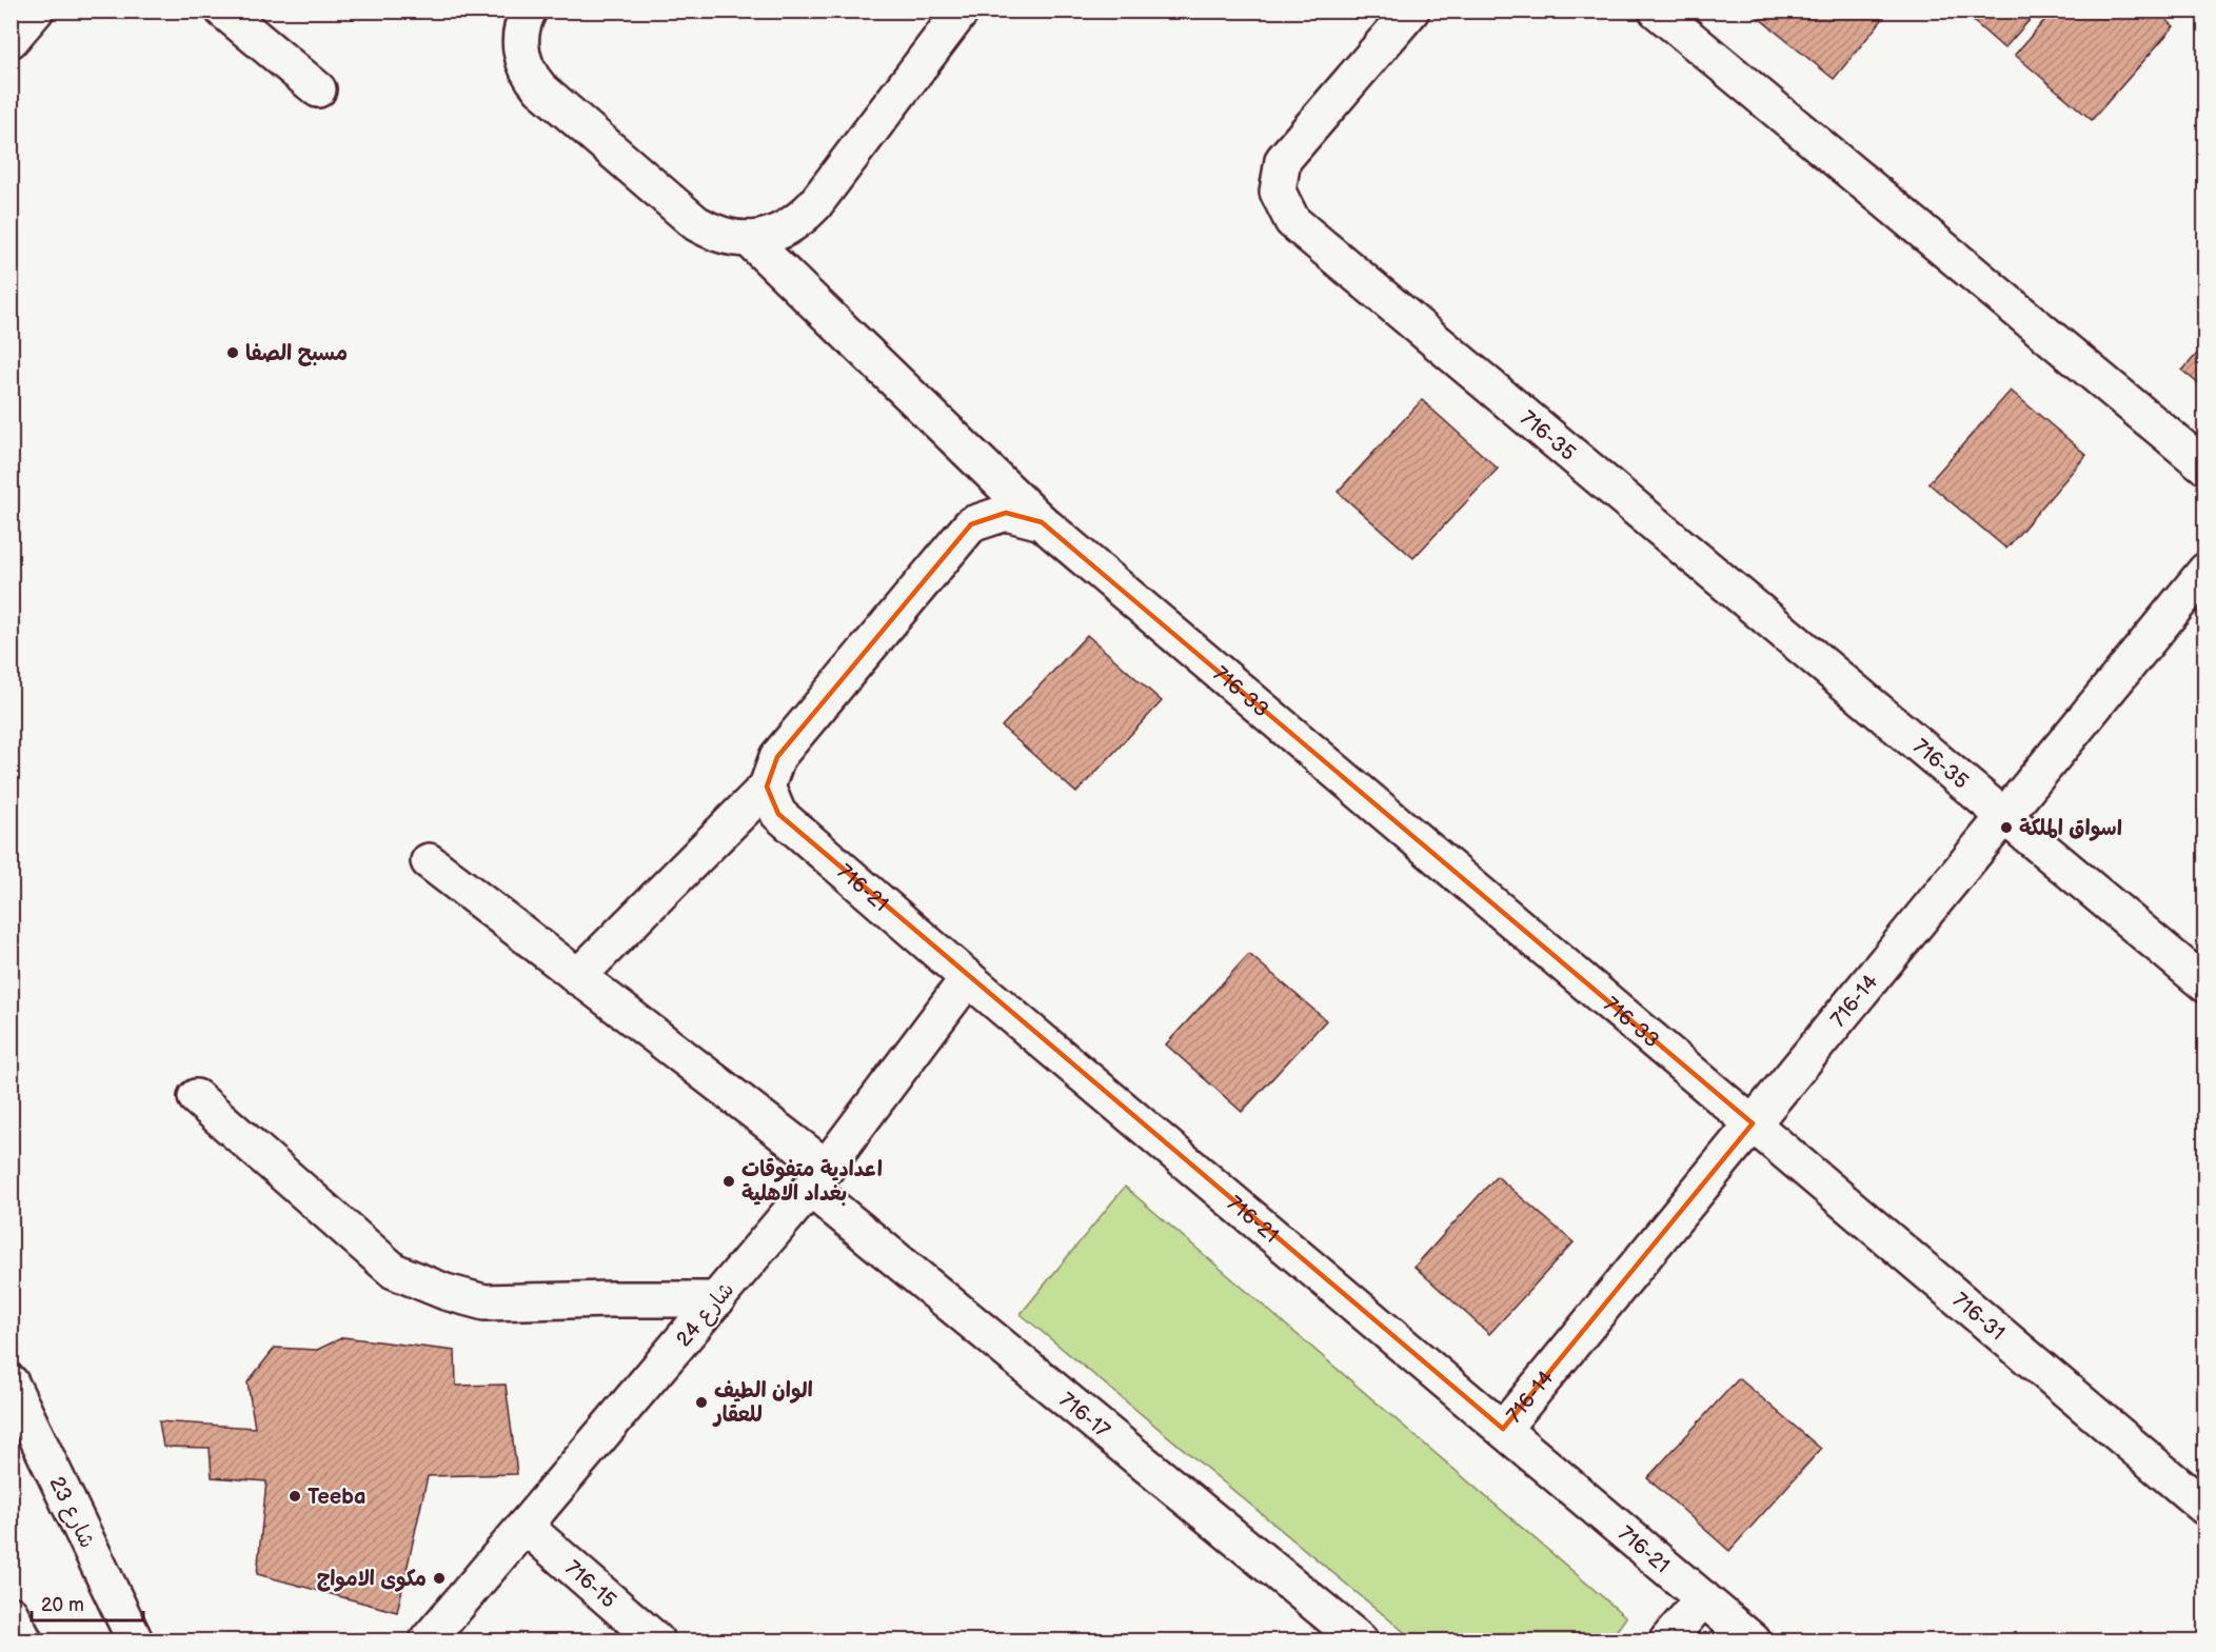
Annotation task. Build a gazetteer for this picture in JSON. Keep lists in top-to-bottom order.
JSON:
{
  "streets": {
    "street": [
      "716-35",
      "716-33",
      "716-21",
      "716-14",
      "شارع 24",
      "716-31",
      "716-17",
      "شارع 23",
      "716-15"
    ]
  },
  "crossings": [
    ["716-35", "716-14"],
    ["716-33", "716-21"],
    ["716-33", "716-14"],
    ["716-33", "716-31"],
    ["716-21", "716-14"],
    ["716-21", "شارع 24"],
    ["716-14", "716-31"],
    ["شارع 24", "716-17"],
    ["شارع 24", "716-15"]
  ],
  "places": [
    "مسبح الصفا",
    "اسواق الملكة",
    "اعدادية متفوقات بغداد الاهلية",
    "الوان الطيف للعقار",
    "Teeba",
    "مكوى الامواج"
  ],
  "scale_bar": "20 m"
}
